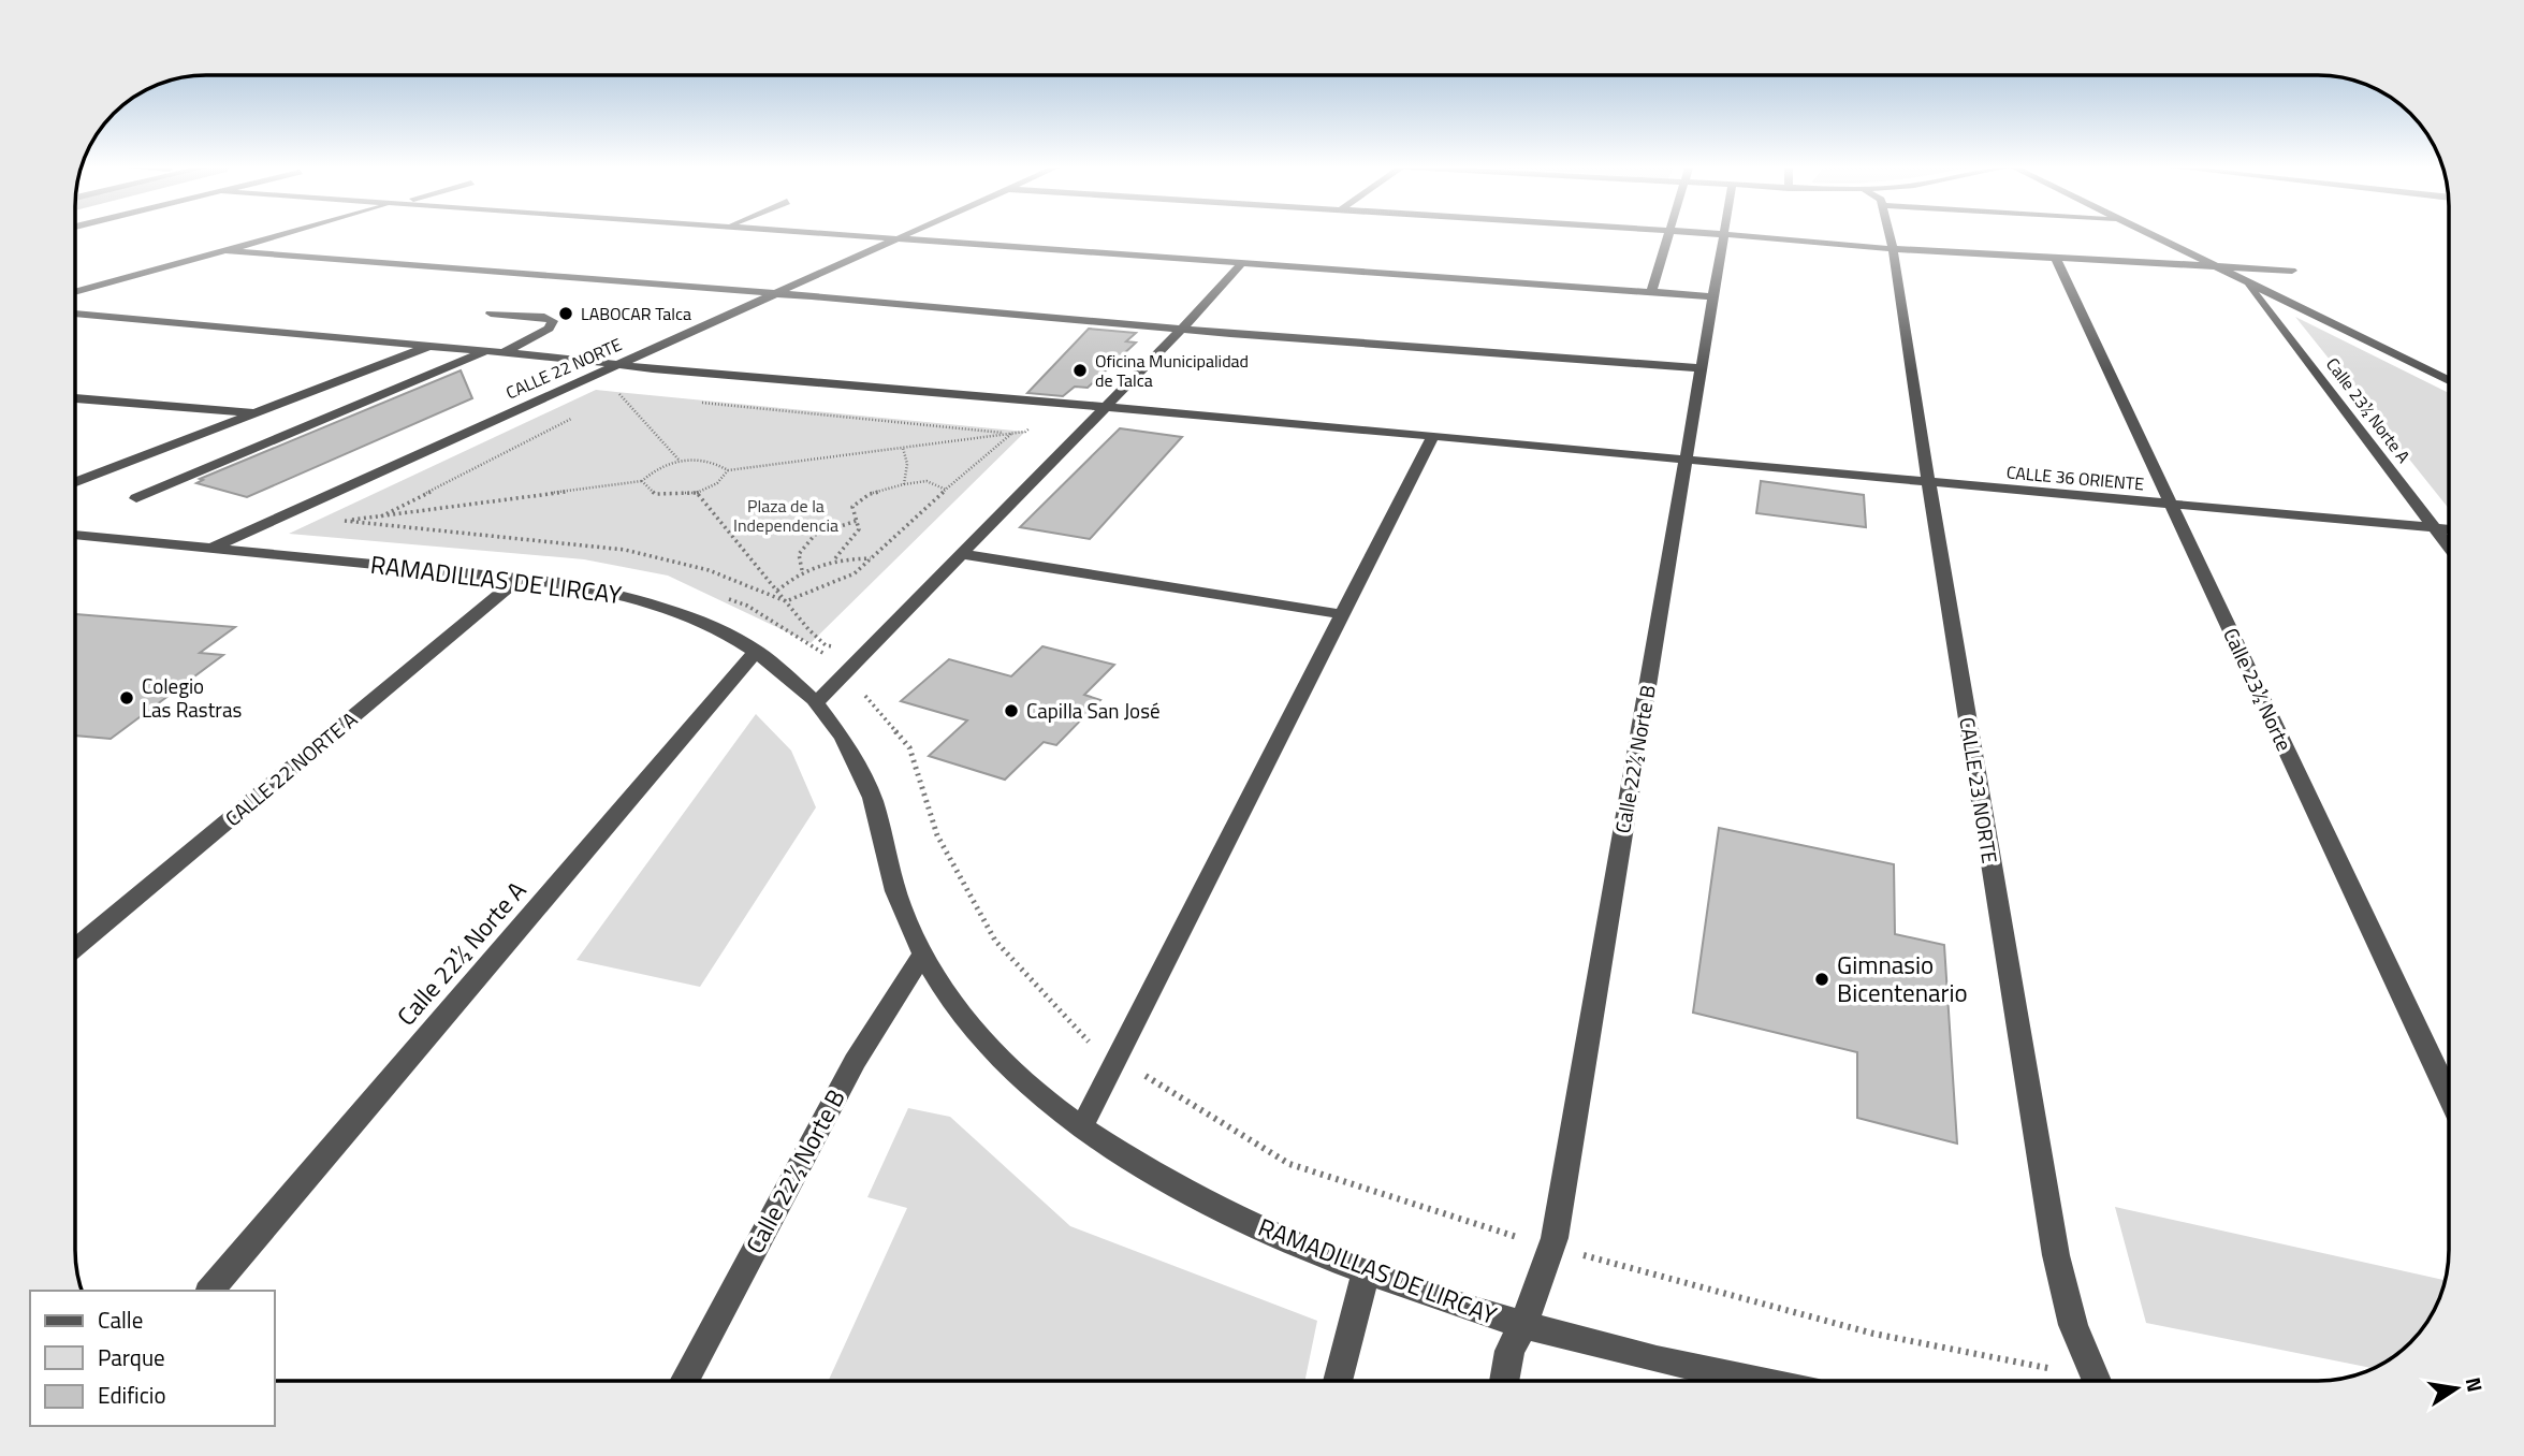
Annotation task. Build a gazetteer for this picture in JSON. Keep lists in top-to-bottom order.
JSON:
{
  "streets": {
    "street": [
      "CALLE 22 NORTE",
      "Calle 23½ Norte A",
      "CALLE 36 ORIENTE",
      "RAMADILLAS DE LIRCAY",
      "Calle 23½ Norte",
      "Calle 22½ Norte B",
      "CALLE 22 NORTE A",
      "CALLE 23 NORTE",
      "Calle 22½ Norte A"
    ]
  },
  "crossings": [
    ["CALLE 22 NORTE", "CALLE 36 ORIENTE"],
    ["CALLE 22 NORTE", "RAMADILLAS DE LIRCAY"],
    ["Calle 23½ Norte A", "CALLE 36 ORIENTE"],
    ["CALLE 36 ORIENTE", "Calle 23½ Norte"],
    ["CALLE 36 ORIENTE", "Calle 22½ Norte B"],
    ["CALLE 36 ORIENTE", "CALLE 23 NORTE"],
    ["RAMADILLAS DE LIRCAY", "Calle 22½ Norte B"],
    ["RAMADILLAS DE LIRCAY", "CALLE 22 NORTE A"],
    ["RAMADILLAS DE LIRCAY", "Calle 22½ Norte A"]
  ],
  "parks": ["Plaza de la Independencia"],
  "places": [
    "LABOCAR Talca",
    "Oficina Municipalidad de Talca",
    "Colegio Las Rastras",
    "Capilla San José",
    "Gimnasio Bicentenario"
  ],
  "legend": ["Calle", "Parque", "Edificio"],
  "north": "right"
}
